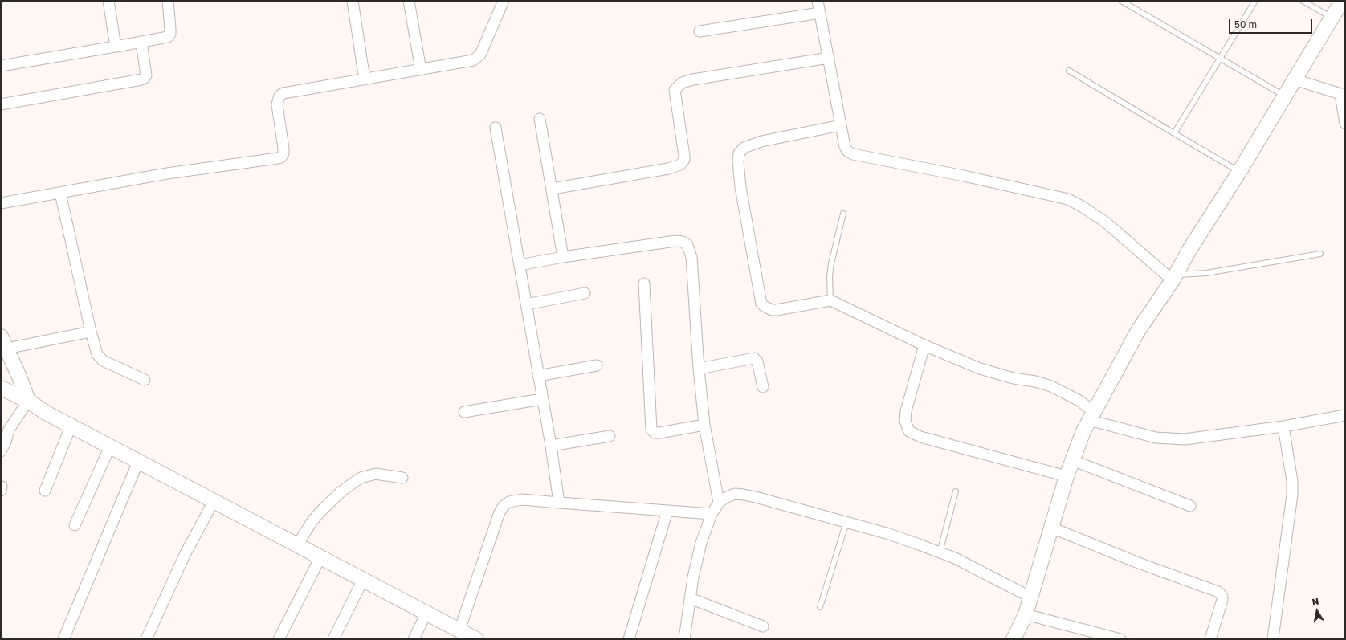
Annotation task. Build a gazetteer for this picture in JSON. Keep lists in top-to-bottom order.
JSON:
{
  "scale_bar": "50 m",
  "north": "top"
}
